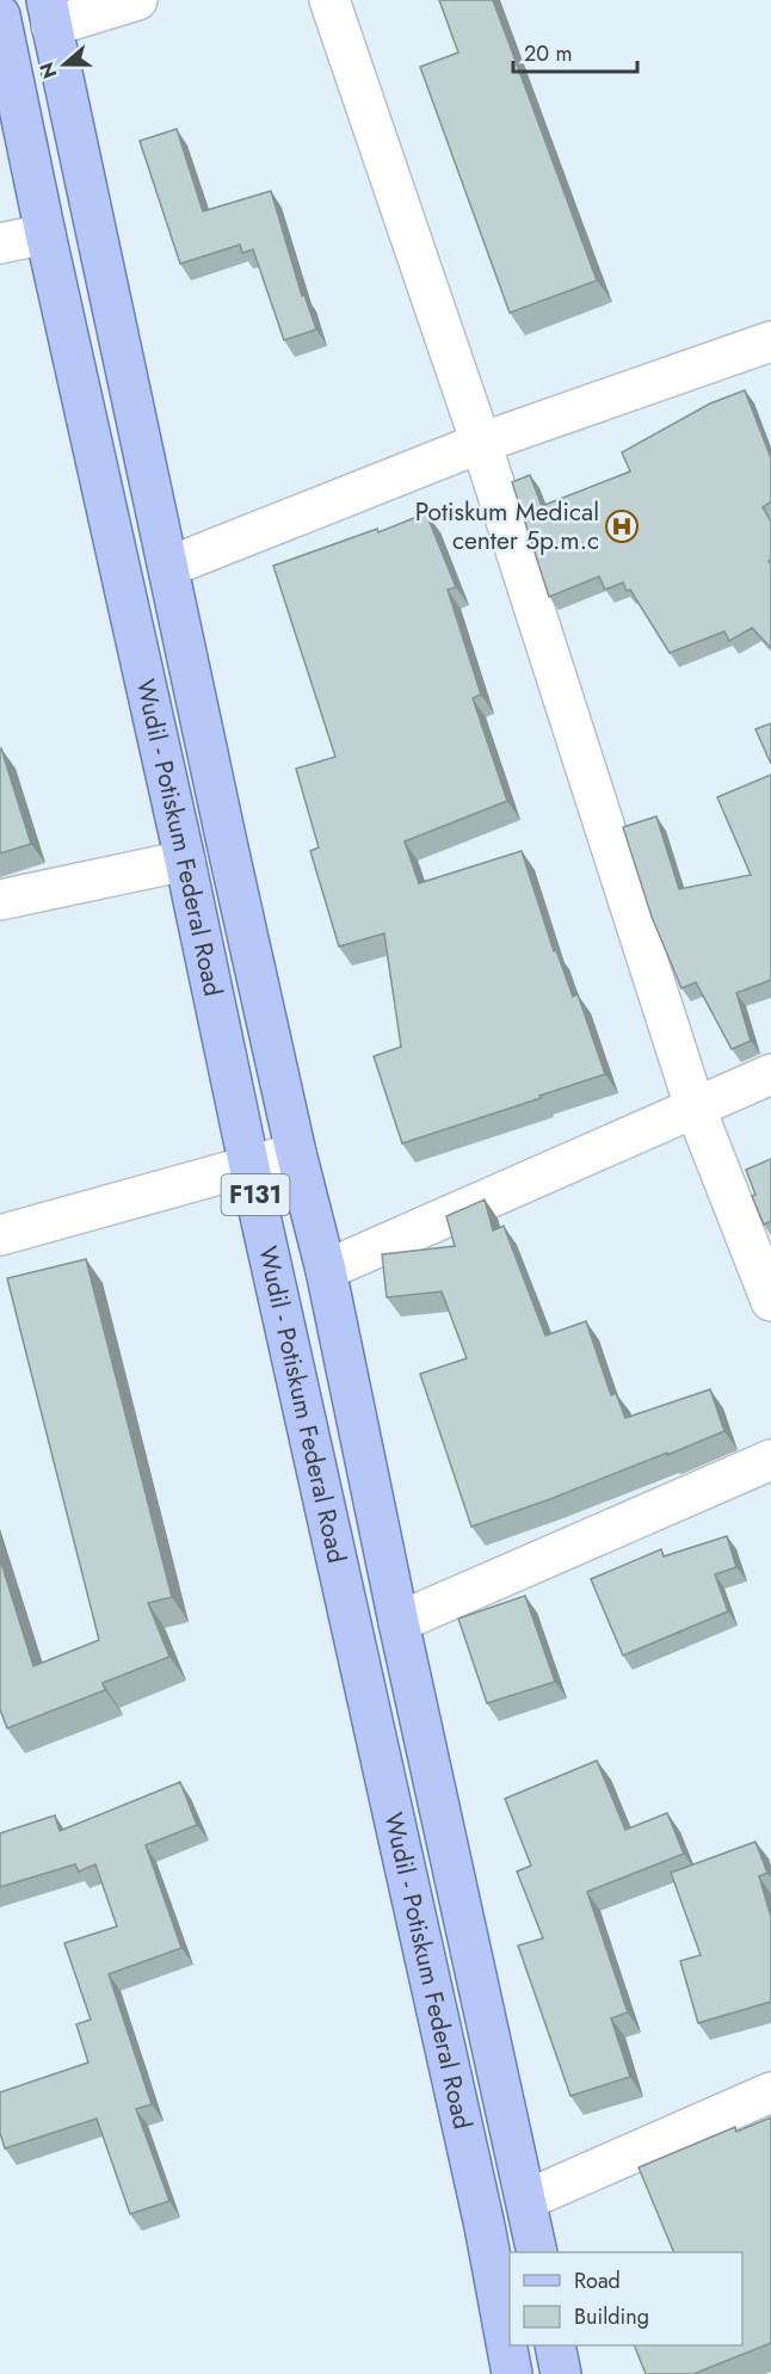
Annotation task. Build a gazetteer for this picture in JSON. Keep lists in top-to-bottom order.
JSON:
{
  "streets": {
    "main road": ["Wudil - Potiskum Federal Road", "F131"]
  },
  "places": {
    "hospital": ["Potiskum Medical center 5p.m.c"]
  },
  "legend": ["Road", "Building"],
  "scale_bar": "20 m",
  "north": "left"
}
